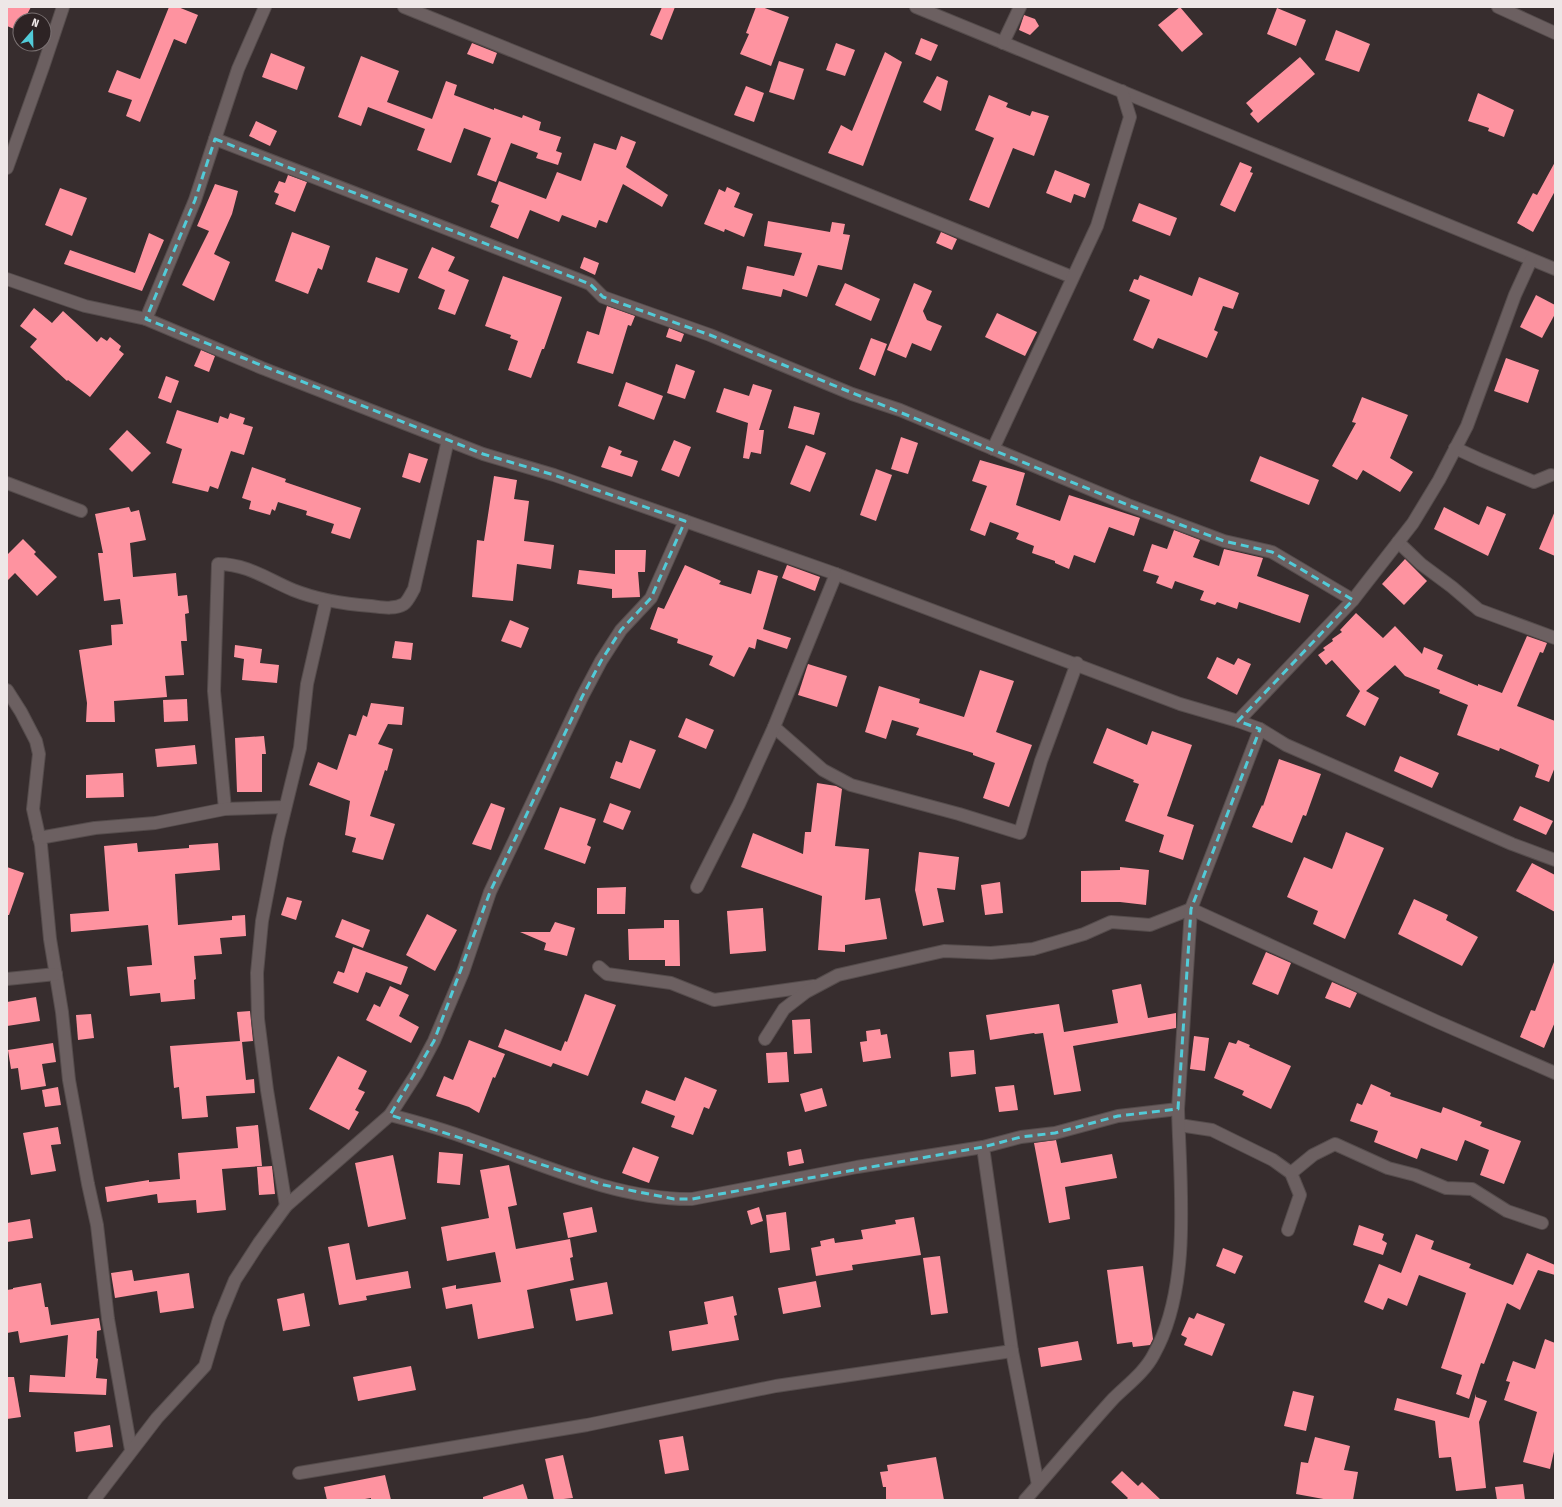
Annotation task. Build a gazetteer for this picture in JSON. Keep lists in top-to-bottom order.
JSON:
{
  "north": "top"
}
